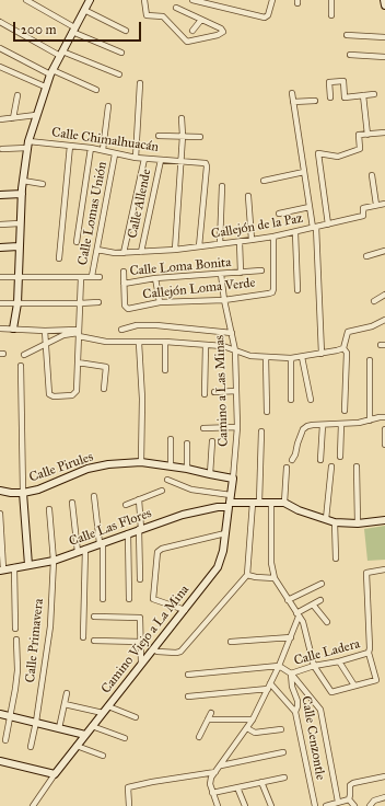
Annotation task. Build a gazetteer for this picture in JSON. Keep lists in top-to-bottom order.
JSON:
{
  "streets": {
    "main road": [
      "Camino a Las Minas",
      "Calle Pirules",
      "Calle Las Flores",
      "Camino Viejo a La Mina"
    ],
    "street": [
      "Calle Chimalhuacán",
      "Calle Allende",
      "Calle Lomas Unión",
      "Callejón de la Paz",
      "Calle Loma Bonita",
      "Callejón Loma Verde",
      "Calle Primavera",
      "Calle Ladera",
      "Calle Cenzontle"
    ]
  },
  "crossings": [
    ["Calle Chimalhuacán", "Calle Allende"],
    ["Calle Chimalhuacán", "Calle Lomas Unión"],
    ["Calle Chimalhuacán", "Callejón de la Paz"],
    ["Calle Allende", "Callejón de la Paz"],
    ["Calle Lomas Unión", "Callejón de la Paz"],
    ["Callejón de la Paz", "Callejón Loma Verde"],
    ["Calle Loma Bonita", "Callejón Loma Verde"],
    ["Calle Loma Bonita", "Camino a Las Minas"],
    ["Callejón Loma Verde", "Camino a Las Minas"],
    ["Camino a Las Minas", "Calle Pirules"],
    ["Camino a Las Minas", "Calle Las Flores"],
    ["Camino a Las Minas", "Camino Viejo a La Mina"],
    ["Calle Las Flores", "Camino Viejo a La Mina"],
    ["Calle Las Flores", "Calle Primavera"],
    ["Calle Ladera", "Calle Cenzontle"]
  ],
  "scale_bar": "200 m"
}
